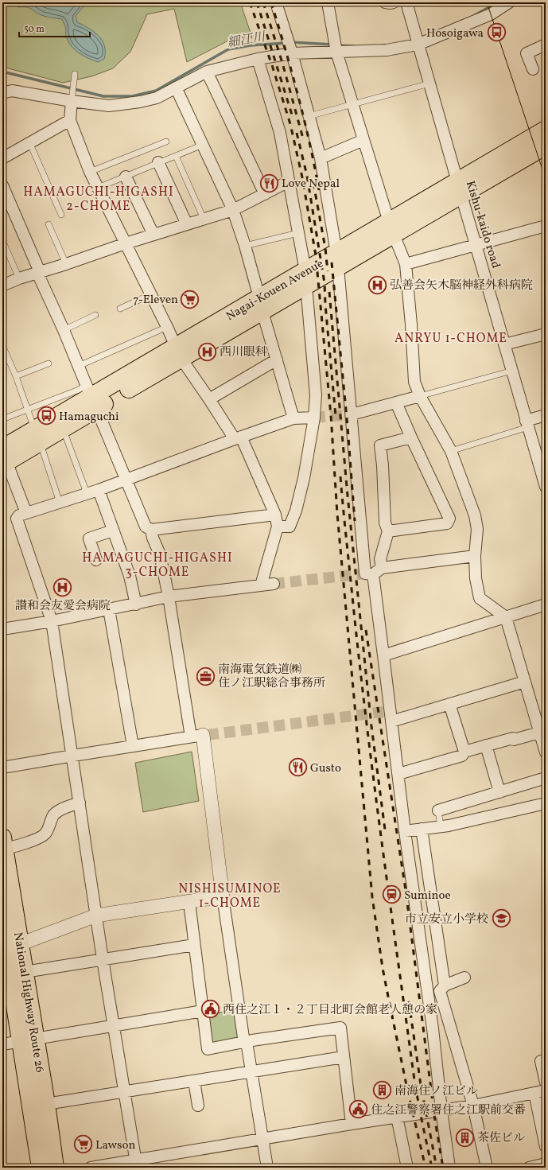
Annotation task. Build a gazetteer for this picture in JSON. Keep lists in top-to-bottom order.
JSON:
{
  "streets": {
    "highway": ["Nagai-Kouen Avenue", "National Highway Route 26"],
    "street": ["Kishu-kaido road"]
  },
  "crossings": [
    ["Kishu-kaido road", "Nagai-Kouen Avenue"]
  ],
  "districts": [
    "HAMAGUCHI-HIGASHI 2-CHOME",
    "ANRYU 1-CHOME",
    "HAMAGUCHI-HIGASHI 3-CHOME",
    "NISHISUMINOE 1-CHOME"
  ],
  "water": ["細江川"],
  "places": {
    "bus stop": ["Hosoigawa", "Hamaguchi"],
    "restaurant": ["Love Nepal", "Gusto"],
    "hospital": ["弘善会矢木脳神経外科病院", "西川眼科", "讃和会友愛会病院"],
    "supermarket": ["7-Eleven", "Lawson"],
    "office": ["南海電気鉄道㈱ 住ノ江駅総合事務所"],
    "station": ["Suminoe"],
    "school or university": ["市立安立小学校"],
    "public building": ["西住之江１・２丁目北町会館老人憩の家", "住之江警察署住之江駅前交番"],
    "building": ["南海住ノ江ビル", "茶佐ビル"]
  },
  "scale_bar": "50 m"
}
